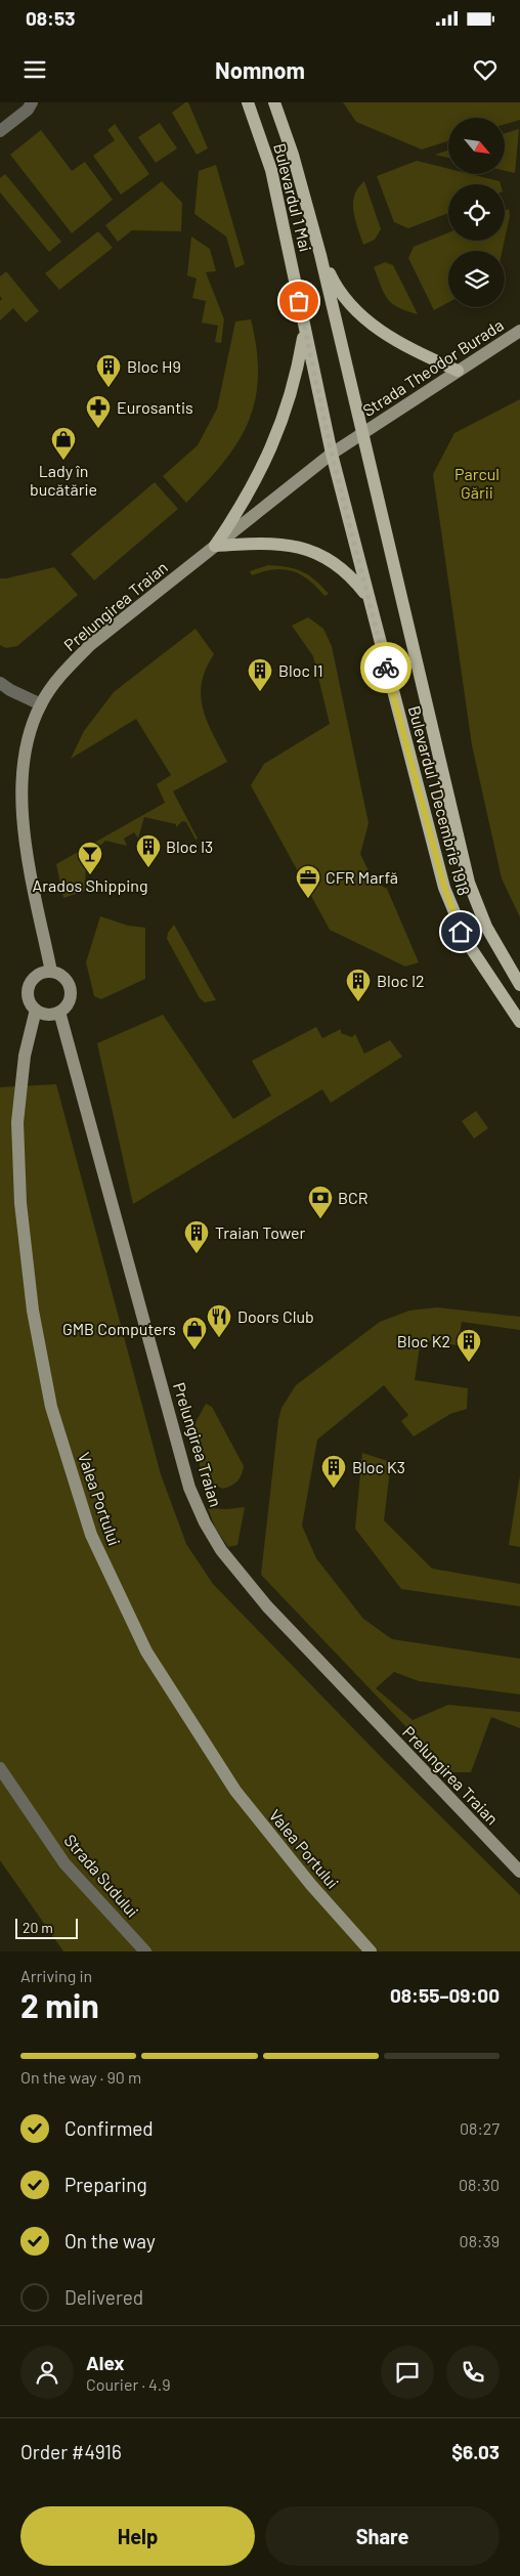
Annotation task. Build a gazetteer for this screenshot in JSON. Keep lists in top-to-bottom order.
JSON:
{
  "streets": {
    "main road": ["Bulevardul 1 Mai", "Bulevardul 1 Decembrie 1918"],
    "street": [
      "Strada Theodor Burada",
      "Prelungirea Traian",
      "Valea Portului",
      "Strada Sudului"
    ]
  },
  "crossings": [
    ["Bulevardul 1 Mai", "Strada Theodor Burada"],
    ["Bulevardul 1 Mai", "Prelungirea Traian"],
    ["Bulevardul 1 Mai", "Bulevardul 1 Decembrie 1918"],
    ["Strada Theodor Burada", "Prelungirea Traian"],
    ["Strada Theodor Burada", "Bulevardul 1 Decembrie 1918"],
    ["Prelungirea Traian", "Bulevardul 1 Decembrie 1918"],
    ["Prelungirea Traian", "Valea Portului"]
  ],
  "parks": ["Parcul Gării"],
  "places": {
    "building": [
      "Bloc H9",
      "Bloc I1",
      "Bloc I3",
      "Bloc I2",
      "Traian Tower",
      "Bloc K2",
      "Bloc K3"
    ],
    "pharmacy": ["Eurosantis"],
    "shop": ["Lady în bucătărie", "GMB Computers"],
    "bar": ["Arados Shipping"],
    "office": ["CFR Marfă"],
    "bank": ["BCR"],
    "restaurant": ["Doors Club"]
  },
  "scale_bar": "20 m",
  "north": "bottom right",
  "page": {
    "status": "08:53",
    "header": "Nomnom",
    "scale": "20 m",
    "heading": ["2 min", "Arriving in", "08:55–09:00"],
    "panel": [
      "Alex",
      "Courier · 4.9",
      "Order #4916",
      "$6.03"
    ],
    "bar": "On the way · 90 m",
    "list": [
      ["Confirmed", "08:27"],
      ["Preparing", "08:30"],
      ["On the way", "08:39"],
      "Delivered"
    ],
    "buttons": ["Help", "Share"]
  }
}
